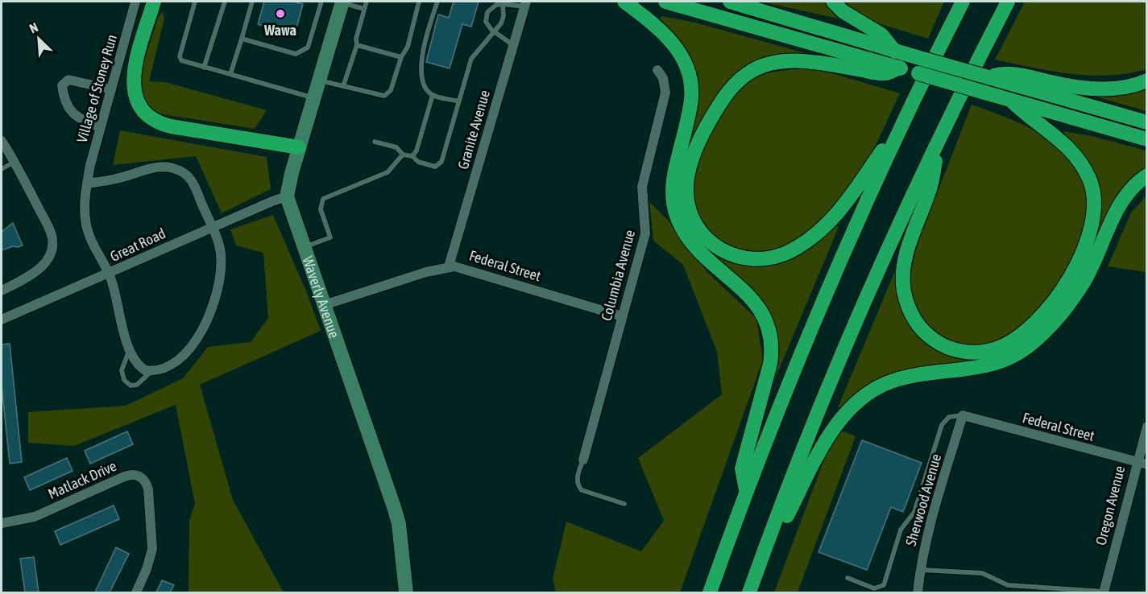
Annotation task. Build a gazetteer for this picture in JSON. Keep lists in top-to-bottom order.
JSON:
{
  "streets": {
    "street": [
      "Village of Stoney Run",
      "Granite Avenue",
      "Great Road",
      "Federal Street",
      "Columbia Avenue",
      "Waverly Avenue",
      "Matlack Drive",
      "Sherwood Avenue",
      "Oregon Avenue"
    ]
  },
  "crossings": [
    ["Village of Stoney Run", "Great Road"],
    ["Granite Avenue", "Federal Street"],
    ["Great Road", "Waverly Avenue"],
    ["Federal Street", "Columbia Avenue"],
    ["Federal Street", "Waverly Avenue"],
    ["Federal Street", "Sherwood Avenue"],
    ["Federal Street", "Oregon Avenue"]
  ],
  "places": ["Wawa"],
  "north": "top left"
}
